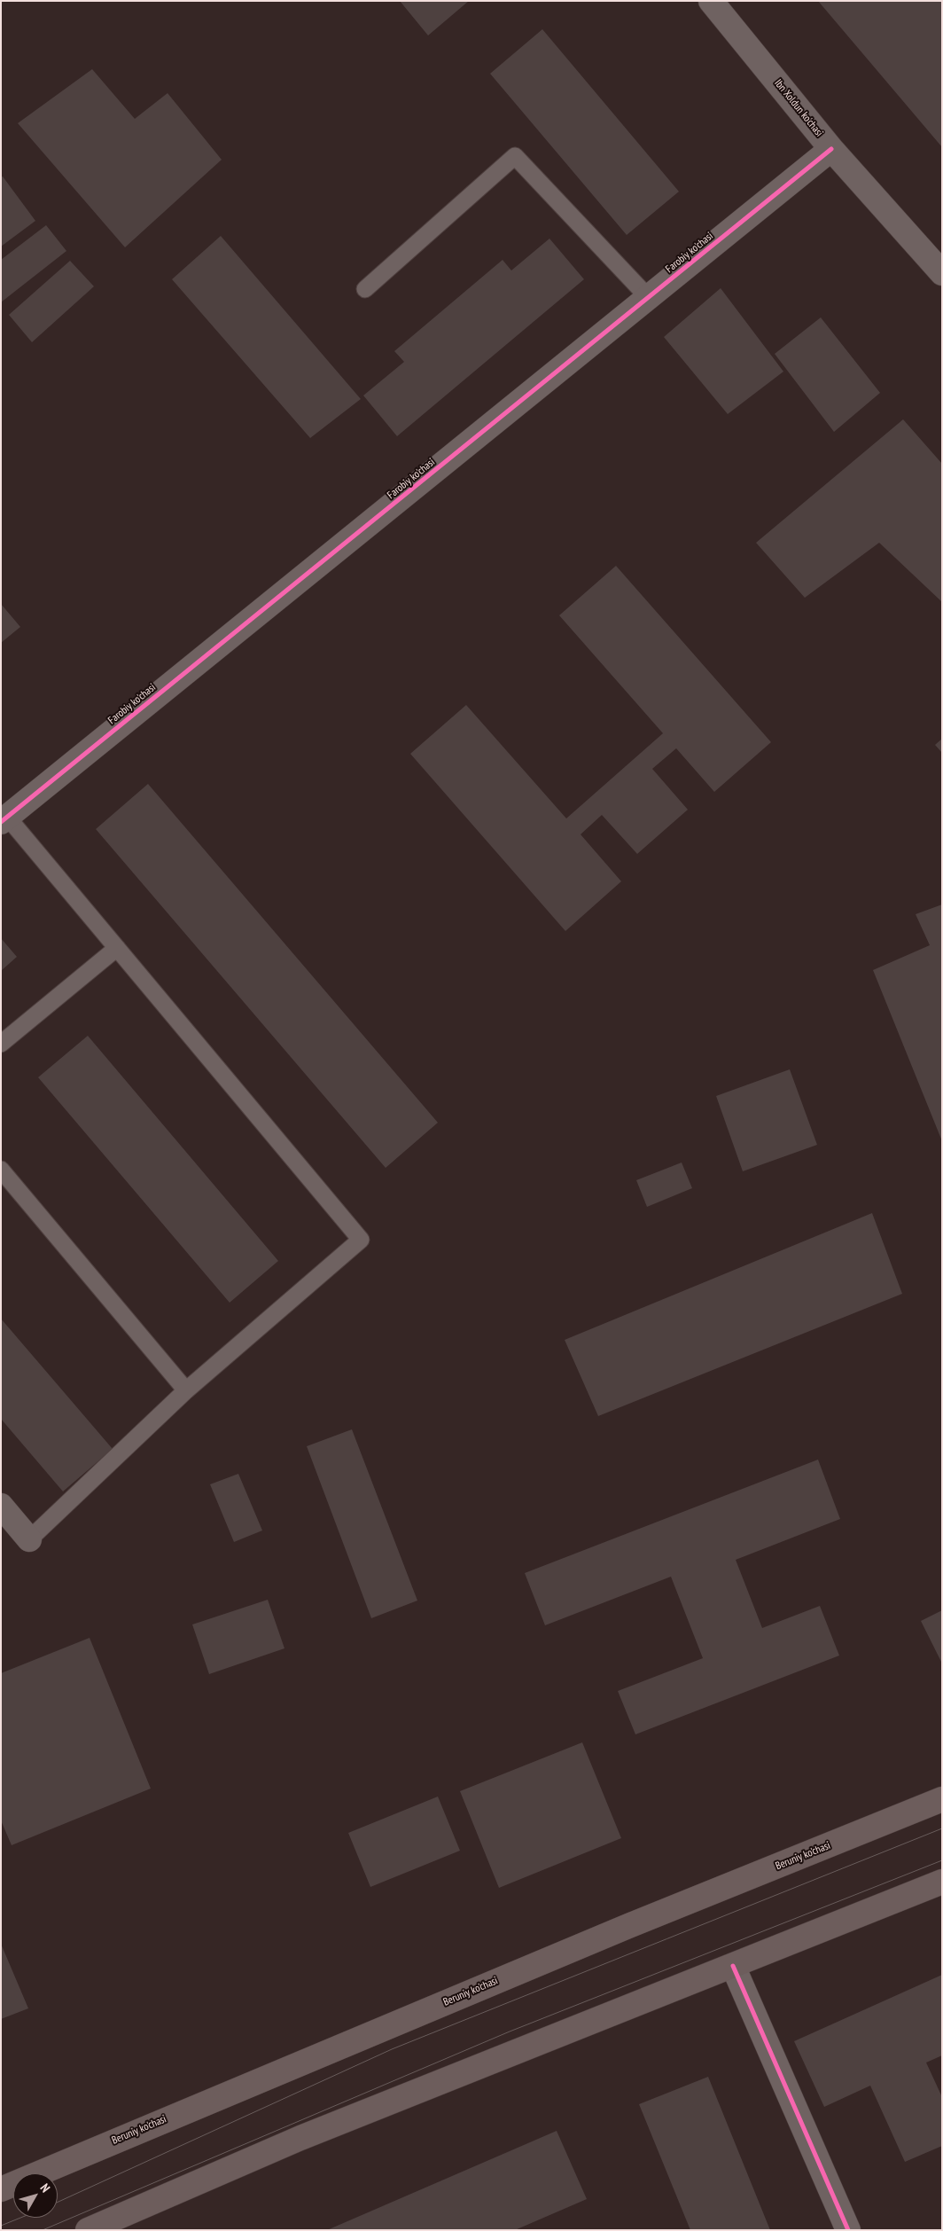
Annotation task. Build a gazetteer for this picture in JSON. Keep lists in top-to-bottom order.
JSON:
{
  "streets": {
    "main road": ["Beruniy ko'chasi"],
    "street": ["Ibn Xoldun ko'chasi", "Farobiy ko'chasi"]
  },
  "crossings": [
    ["Ibn Xoldun ko'chasi", "Farobiy ko'chasi"]
  ],
  "north": "top right"
}
